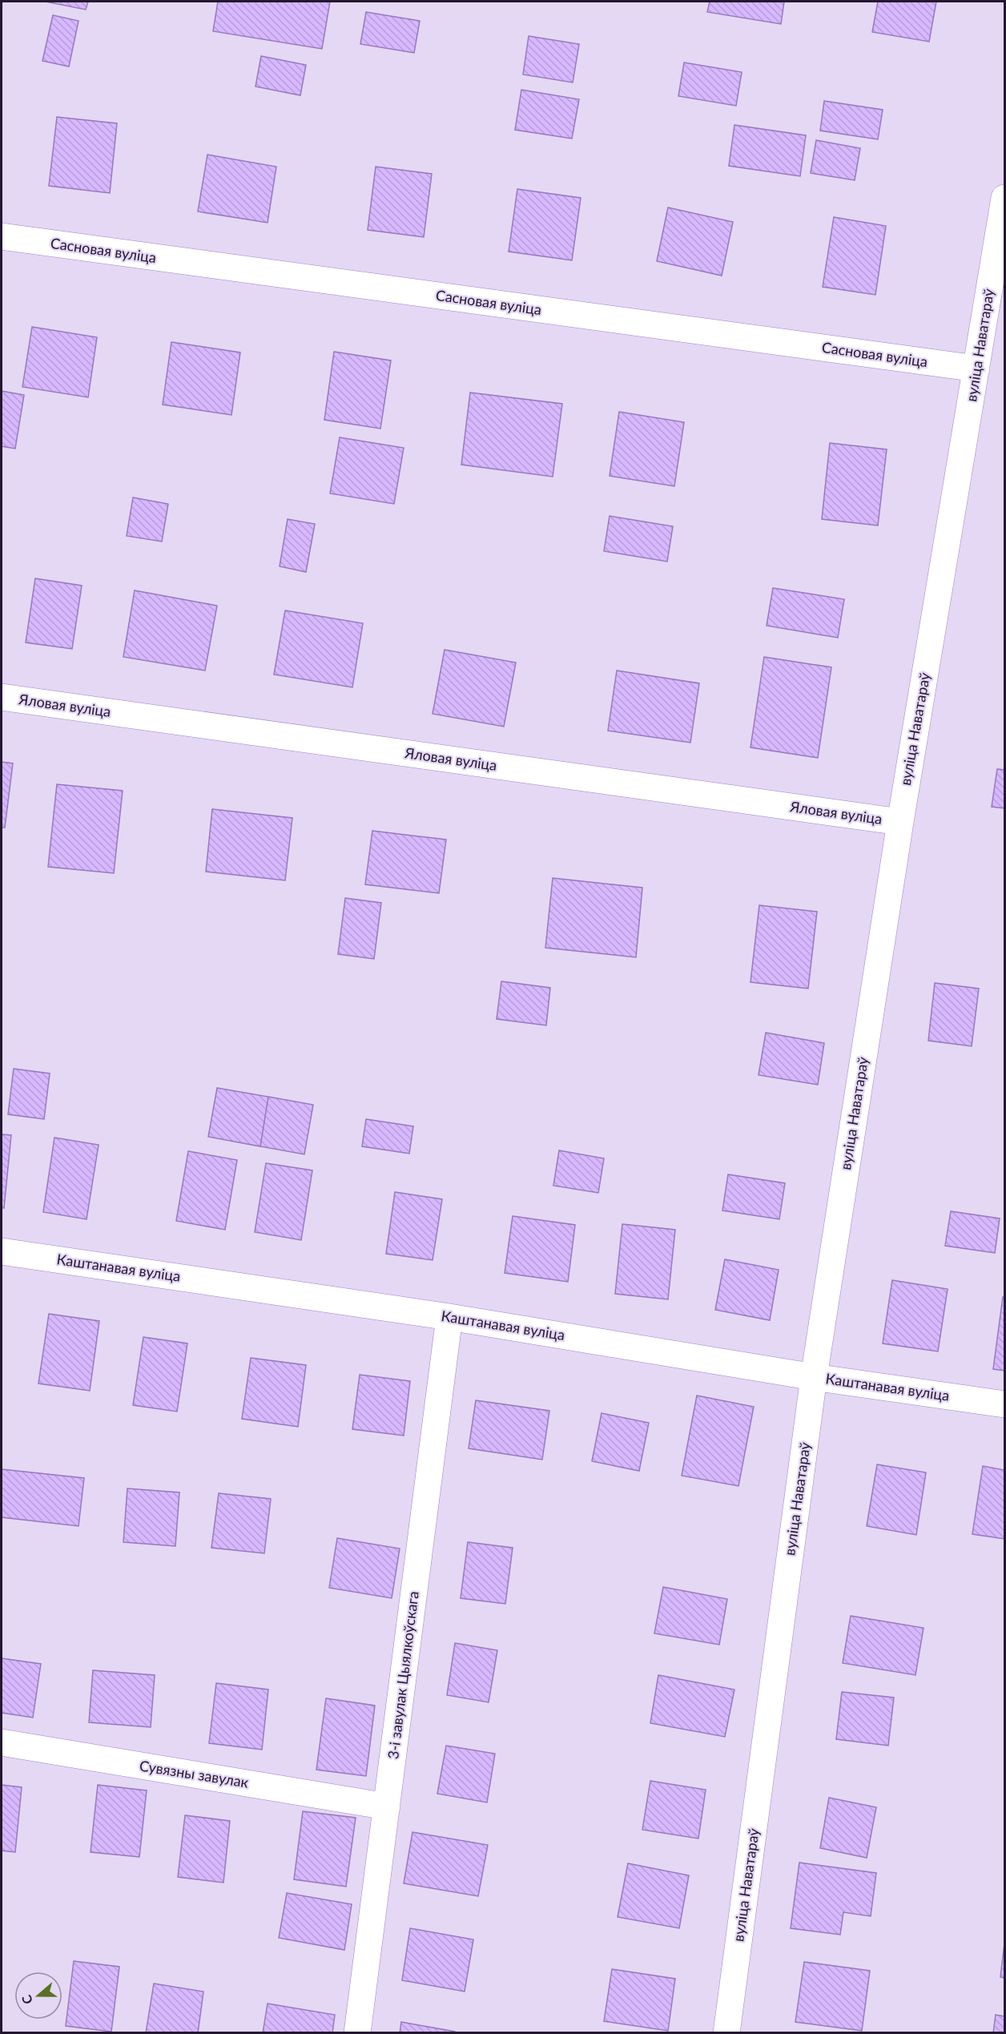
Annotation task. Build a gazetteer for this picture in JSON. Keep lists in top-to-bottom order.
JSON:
{
  "streets": {
    "street": [
      "Сасновая вуліца",
      "вуліца Наватараў",
      "Яловая вуліца",
      "Каштанавая вуліца",
      "3-і завулак Цыялкоўскага",
      "Сувязны завулак"
    ]
  },
  "crossings": [
    ["Сасновая вуліца", "вуліца Наватараў"],
    ["вуліца Наватараў", "Яловая вуліца"],
    ["вуліца Наватараў", "Каштанавая вуліца"],
    ["Каштанавая вуліца", "3-і завулак Цыялкоўскага"],
    ["3-і завулак Цыялкоўскага", "Сувязны завулак"]
  ],
  "north": "left"
}
